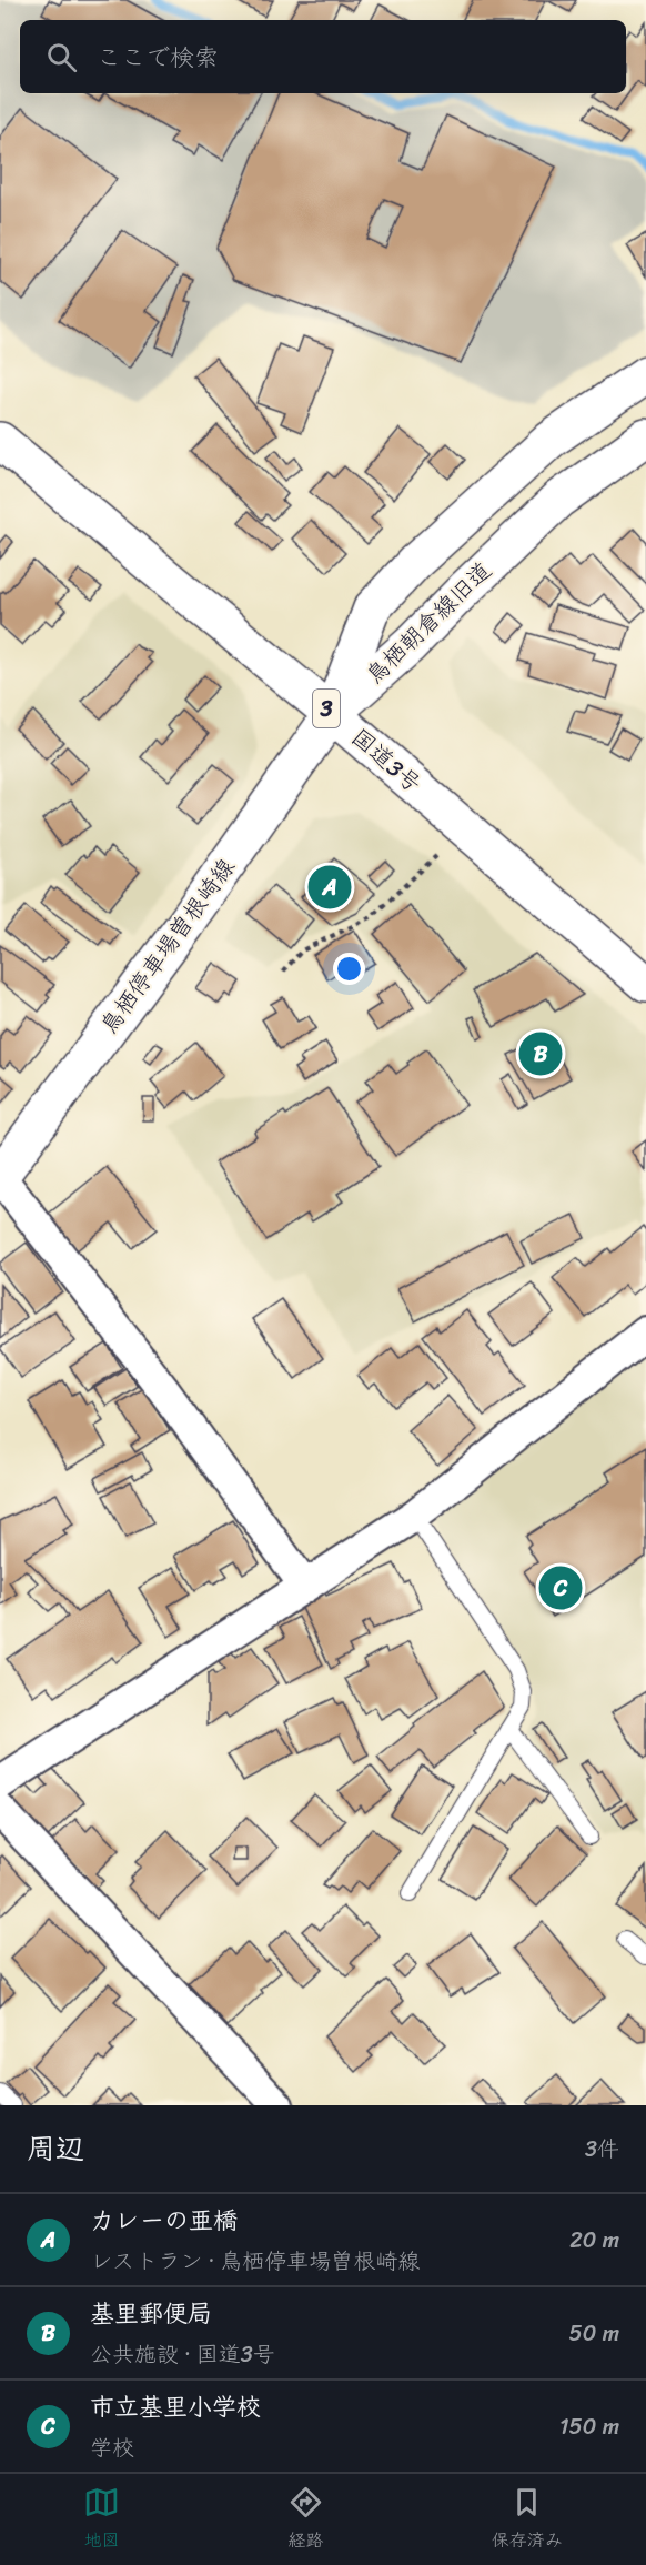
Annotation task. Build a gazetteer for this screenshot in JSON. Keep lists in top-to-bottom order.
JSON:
{
  "streets": {
    "main road": [
      "鳥栖朝倉線旧道",
      "3",
      "国道3号",
      "鳥栖停車場曽根崎線"
    ]
  },
  "crossings": [
    ["鳥栖朝倉線旧道", "国道3号"],
    ["鳥栖朝倉線旧道", "鳥栖停車場曽根崎線"],
    ["国道3号", "鳥栖停車場曽根崎線"]
  ],
  "page": {
    "search": "ここで検索",
    "pins": ["A", "B", "C"],
    "heading": ["周辺", "3件"],
    "list": [
      {
        "mark": "A",
        "name": "カレーの亜橋",
        "note": "レストラン · 鳥栖停車場曽根崎線",
        "value": "20 m"
      },
      {
        "mark": "B",
        "name": "基里郵便局",
        "note": "公共施設 · 国道3号",
        "value": "50 m"
      },
      {
        "mark": "C",
        "name": "市立基里小学校",
        "note": "学校",
        "value": "150 m"
      }
    ],
    "nav": ["地図", "経路", "保存済み"]
  }
}
